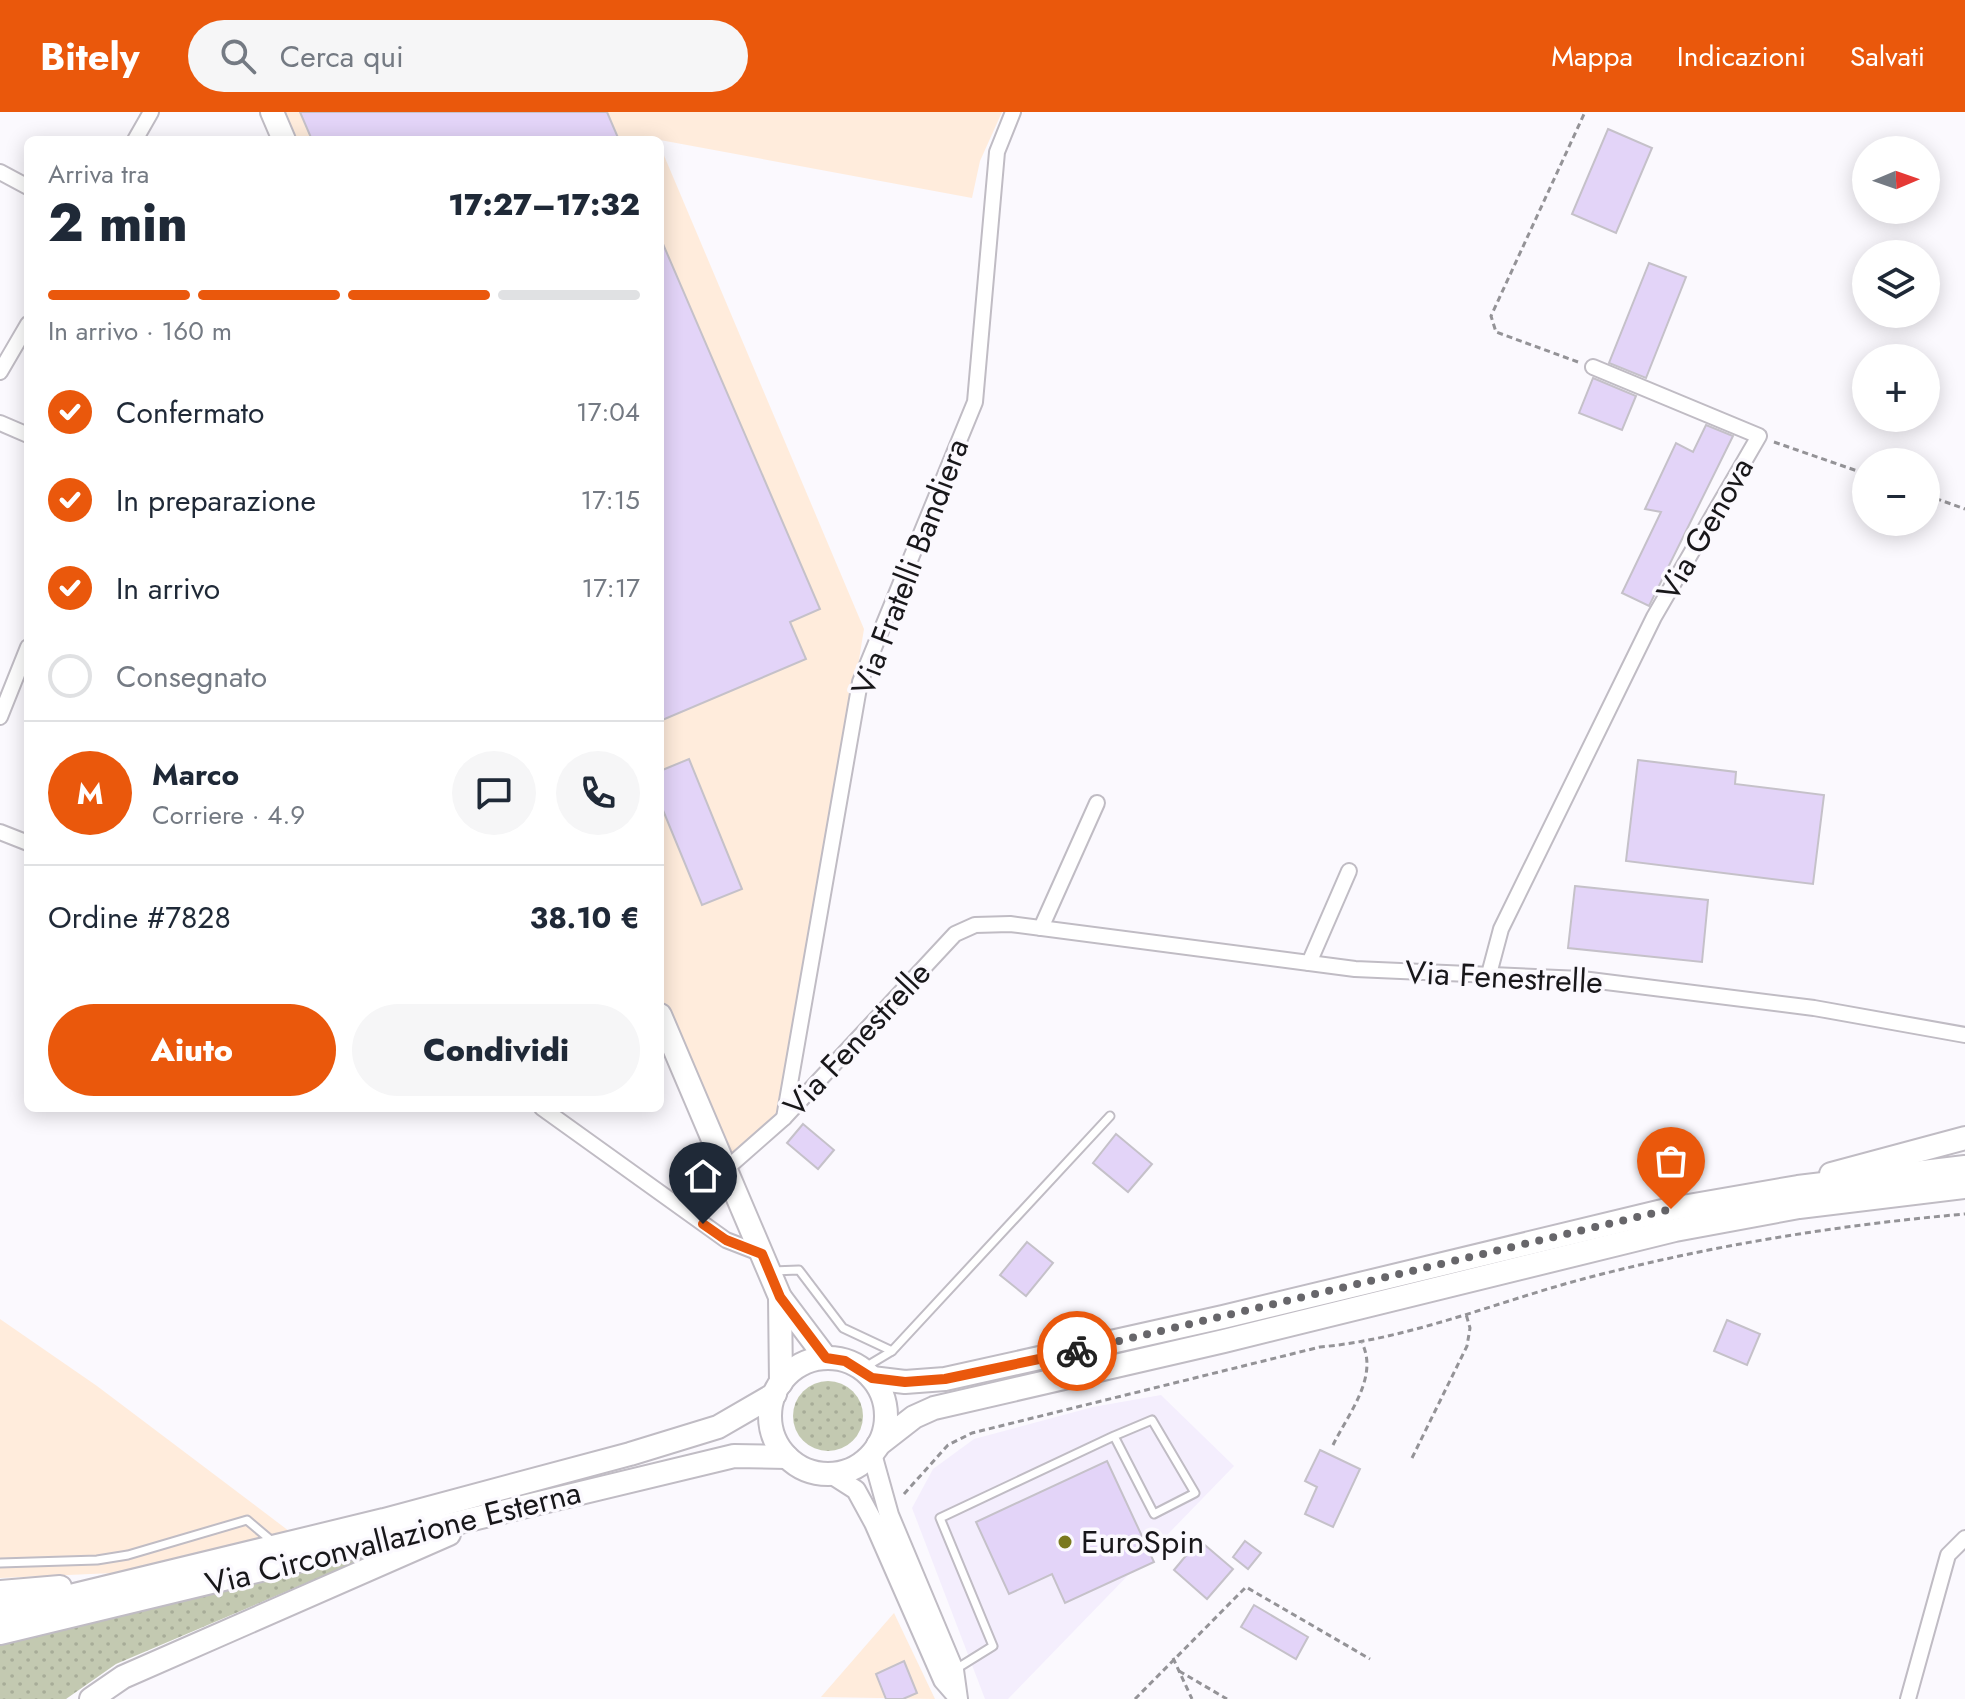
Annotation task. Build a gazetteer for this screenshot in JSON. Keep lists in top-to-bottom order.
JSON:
{
  "streets": {
    "main road": ["Via Circonvallazione Esterna"],
    "street": ["Via Genova", "Via Fratelli Bandiera", "Via Fenestrelle"]
  },
  "crossings": [
    ["Via Genova", "Via Fenestrelle"],
    ["Via Fratelli Bandiera", "Via Fenestrelle"]
  ],
  "places": ["EuroSpin"],
  "north": "right",
  "page": {
    "header": "Bitely",
    "search": "Cerca qui",
    "nav": ["Mappa", "Indicazioni", "Salvati"],
    "map_buttons": ["+", "−"],
    "heading": ["2 min", "Arriva tra", "17:27–17:32"],
    "panel": [
      "Marco",
      "Corriere · 4.9",
      "Ordine #7828",
      "38.10 €"
    ],
    "bar": "In arrivo · 160 m",
    "list": [
      ["Confermato", "17:04"],
      ["In preparazione", "17:15"],
      ["In arrivo", "17:17"],
      "Consegnato"
    ],
    "round": "M",
    "buttons": ["Aiuto", "Condividi"]
  }
}
